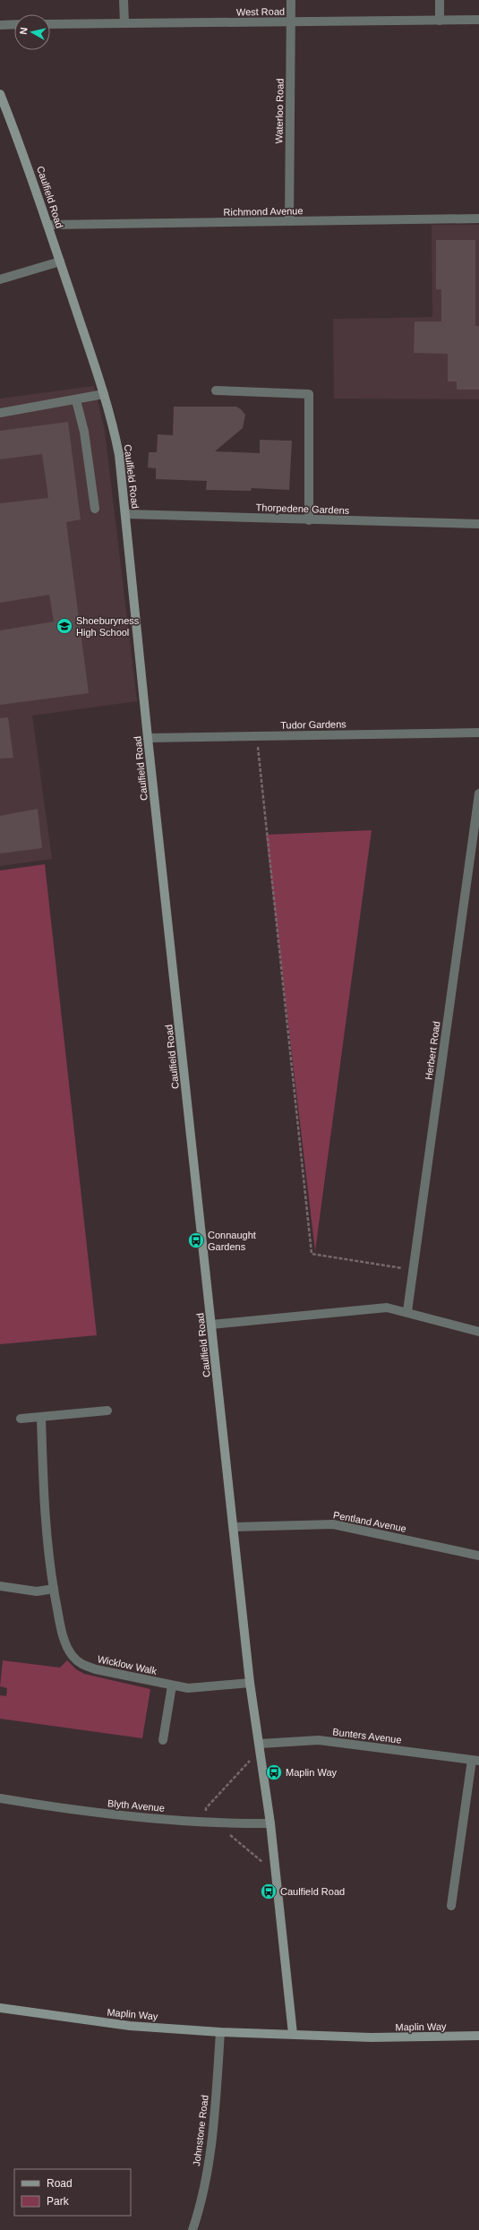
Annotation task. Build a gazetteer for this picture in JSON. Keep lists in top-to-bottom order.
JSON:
{
  "streets": {
    "street": [
      "West Road",
      "Waterloo Road",
      "Caulfield Road",
      "Richmond Avenue",
      "Thorpedene Gardens",
      "Tudor Gardens",
      "Herbert Road",
      "Pentland Avenue",
      "Wicklow Walk",
      "Bunters Avenue",
      "Blyth Avenue",
      "Maplin Way",
      "Johnstone Road"
    ]
  },
  "crossings": [
    ["West Road", "Waterloo Road"],
    ["Waterloo Road", "Richmond Avenue"],
    ["Caulfield Road", "Richmond Avenue"],
    ["Caulfield Road", "Thorpedene Gardens"],
    ["Caulfield Road", "Tudor Gardens"],
    ["Caulfield Road", "Pentland Avenue"],
    ["Caulfield Road", "Wicklow Walk"],
    ["Caulfield Road", "Bunters Avenue"],
    ["Caulfield Road", "Blyth Avenue"],
    ["Caulfield Road", "Maplin Way"],
    ["Maplin Way", "Johnstone Road"]
  ],
  "places": {
    "school or university": ["Shoeburyness High School"],
    "bus stop": ["Connaught Gardens", "Maplin Way", "Caulfield Road"]
  },
  "legend": ["Road", "Park"],
  "north": "left"
}
